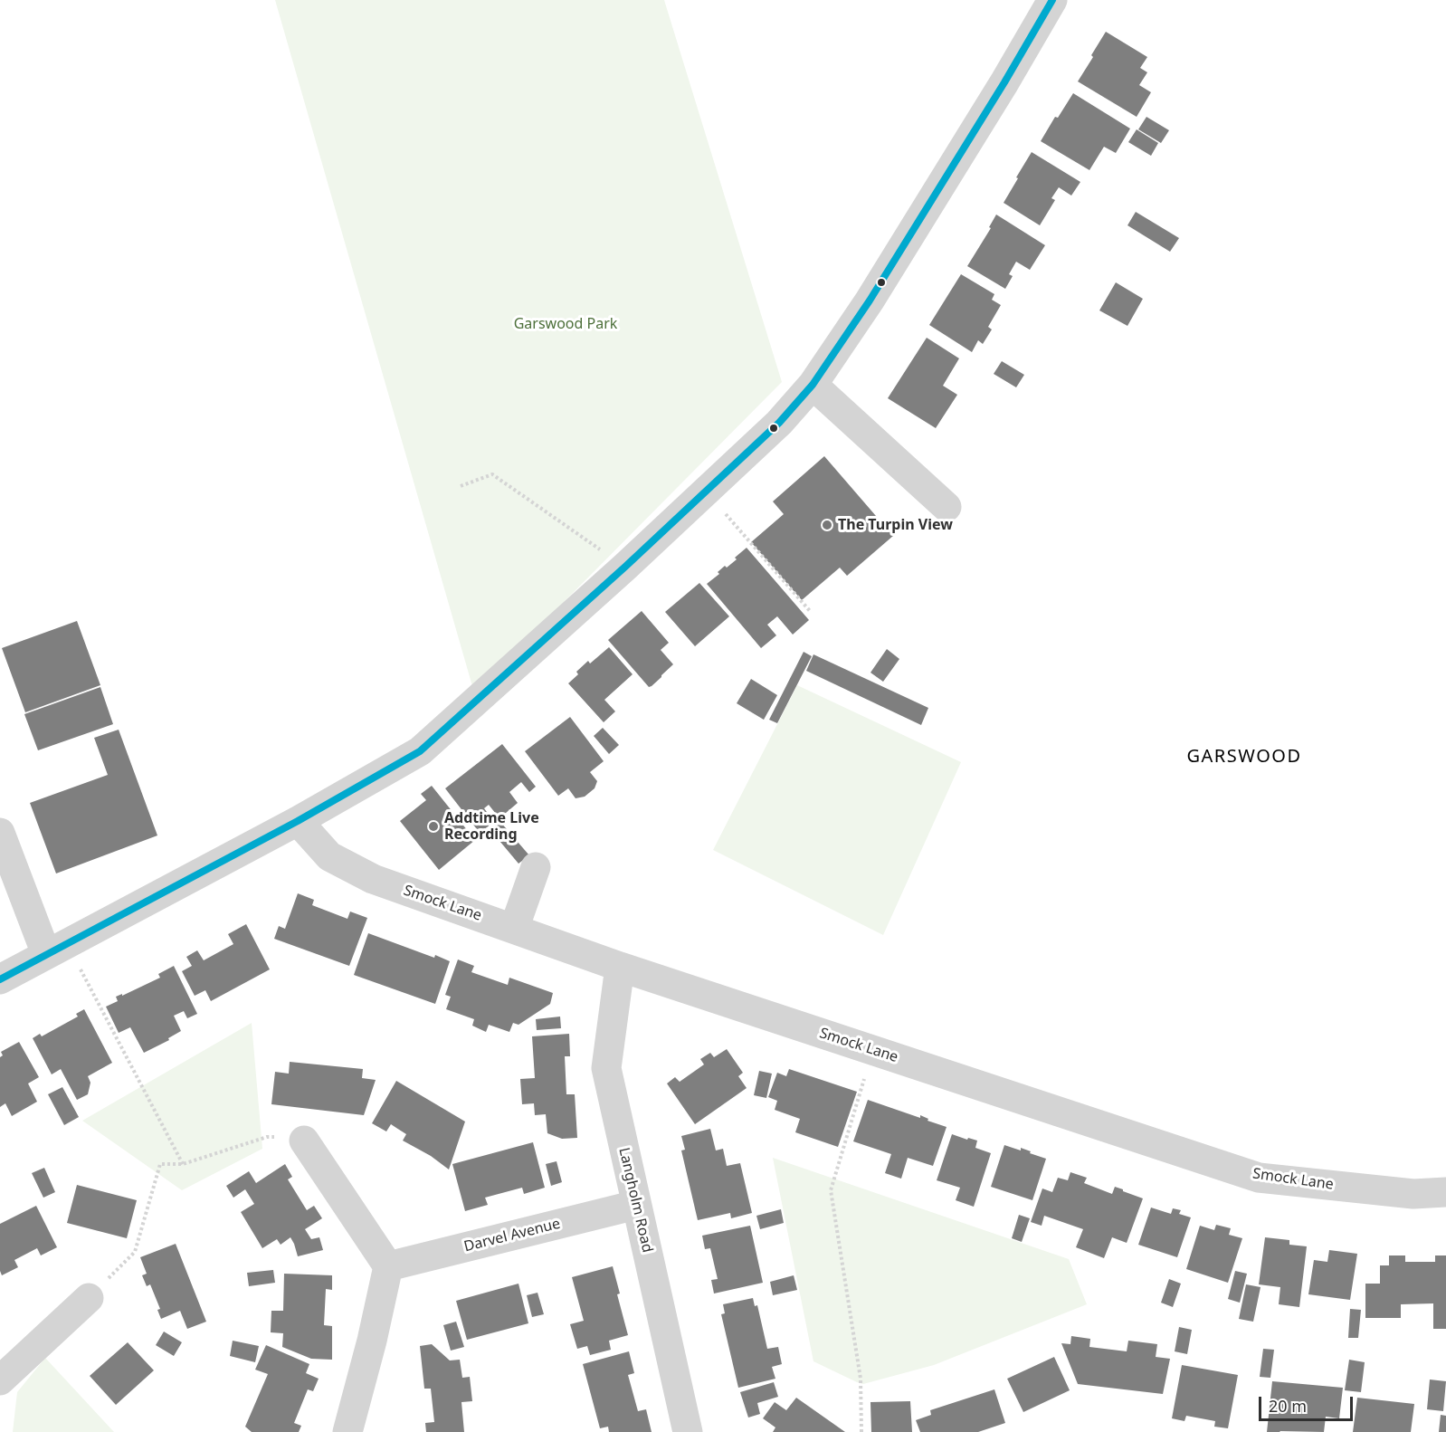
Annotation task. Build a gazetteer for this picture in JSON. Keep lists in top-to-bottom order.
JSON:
{
  "streets": {
    "street": ["Smock Lane", "Langholm Road", "Darvel Avenue"]
  },
  "crossings": [
    ["Smock Lane", "Langholm Road"],
    ["Langholm Road", "Darvel Avenue"]
  ],
  "districts": ["GARSWOOD"],
  "parks": ["Garswood Park"],
  "places": ["The Turpin View", "Addtime Live Recording"],
  "scale_bar": "20 m"
}
